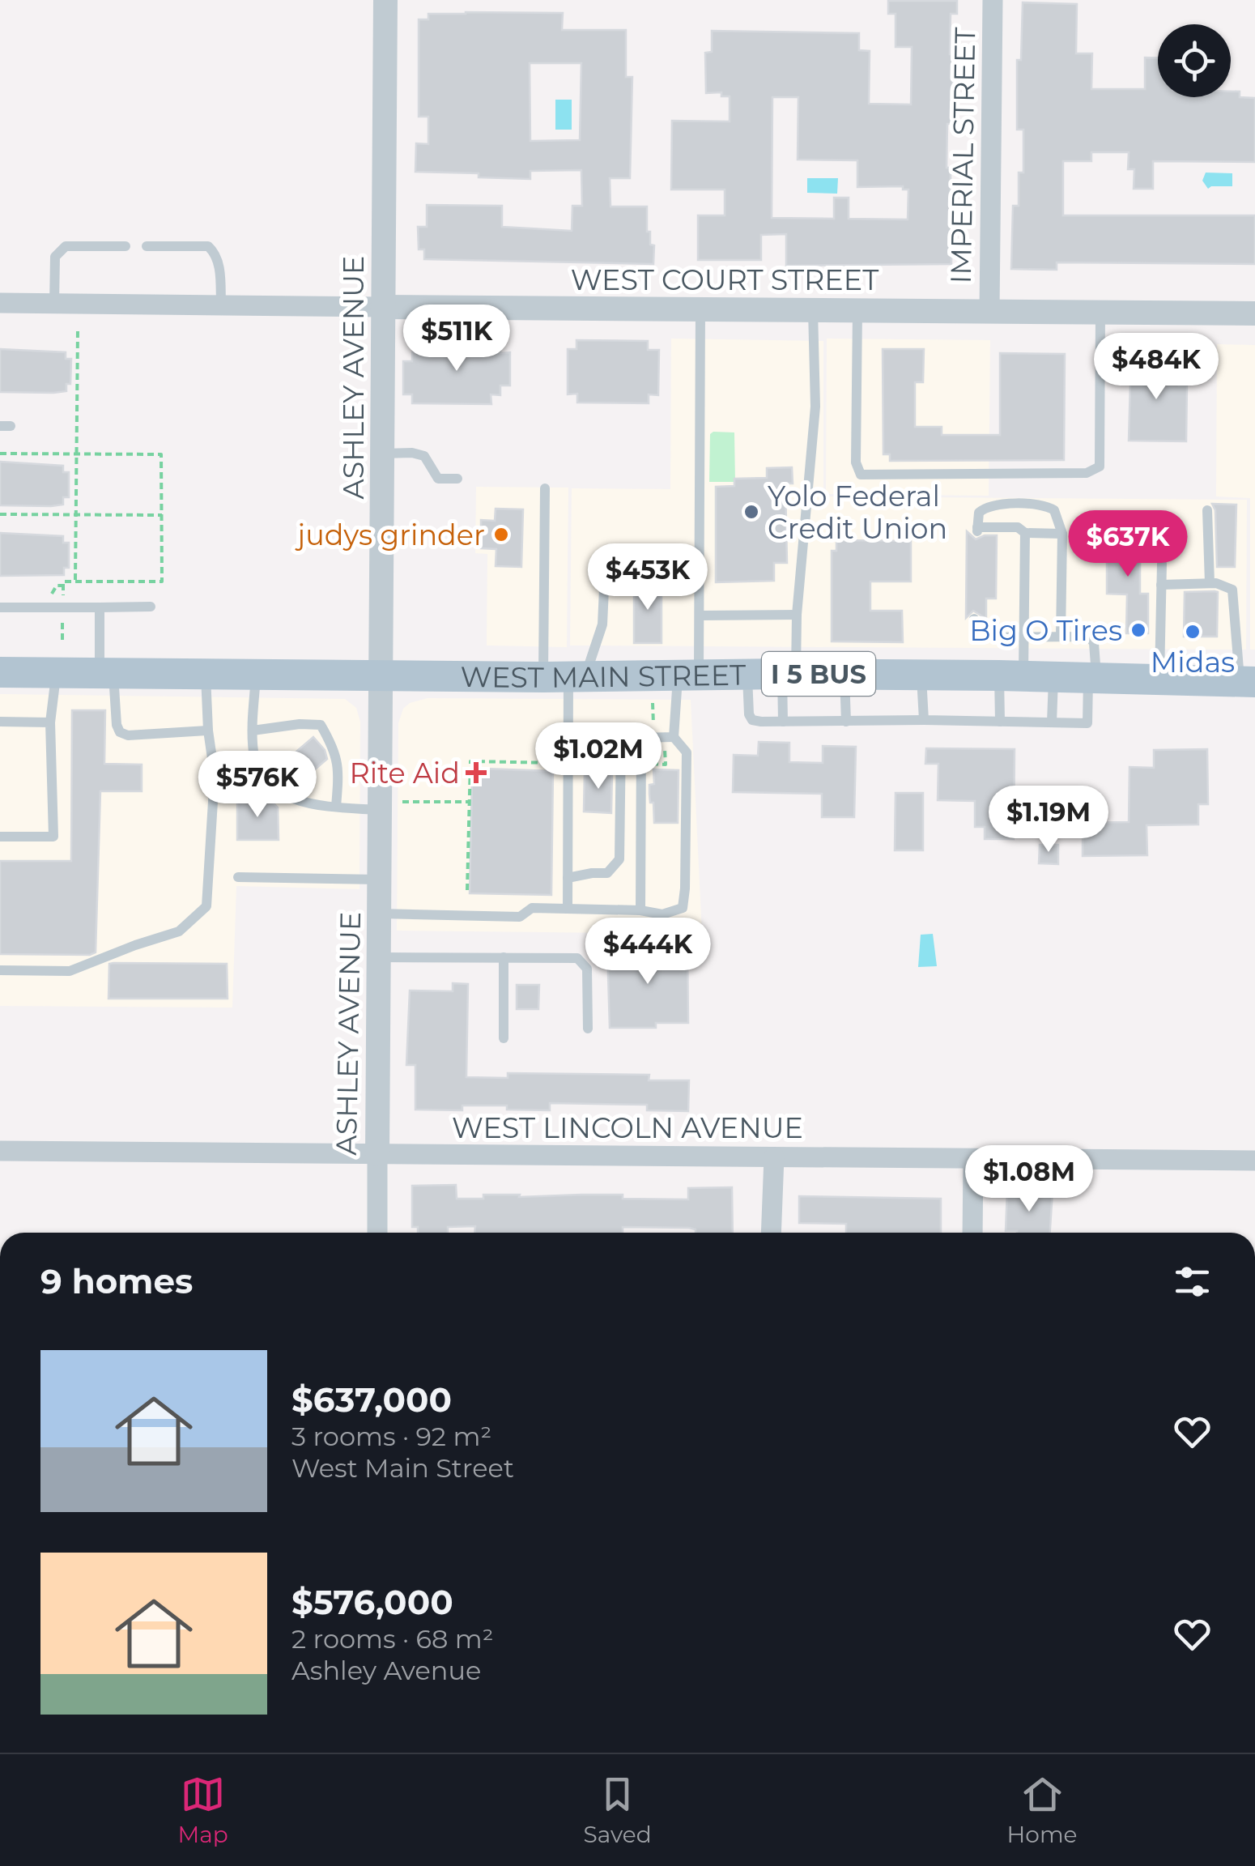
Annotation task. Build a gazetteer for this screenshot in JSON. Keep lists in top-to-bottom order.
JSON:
{
  "streets": {
    "main road": ["I 5 BUS", "WEST MAIN STREET"],
    "street": [
      "IMPERIAL STREET",
      "WEST COURT STREET",
      "ASHLEY AVENUE",
      "WEST LINCOLN AVENUE"
    ]
  },
  "crossings": [
    ["IMPERIAL STREET", "WEST COURT STREET"],
    ["WEST COURT STREET", "ASHLEY AVENUE"],
    ["ASHLEY AVENUE", "WEST MAIN STREET"],
    ["ASHLEY AVENUE", "WEST LINCOLN AVENUE"]
  ],
  "places": {
    "other": [
      "Yolo Federal Credit Union",
      "judys grinder",
      "Big O Tires",
      "Midas"
    ],
    "health": ["Rite Aid"]
  },
  "page": {
    "price": [
      "$511K",
      "$484K",
      "$637K",
      "$453K",
      "$1.02M",
      "$576K",
      "$1.19M",
      "$444K",
      "$1.08M"
    ],
    "heading": "9 homes",
    "list": [
      {
        "name": "$637,000",
        "note": "3 rooms · 92 m² · West Main Street"
      },
      {
        "name": "$576,000",
        "note": "2 rooms · 68 m² · Ashley Avenue"
      }
    ],
    "tabs": ["Map", "Saved", "Home"]
  }
}
